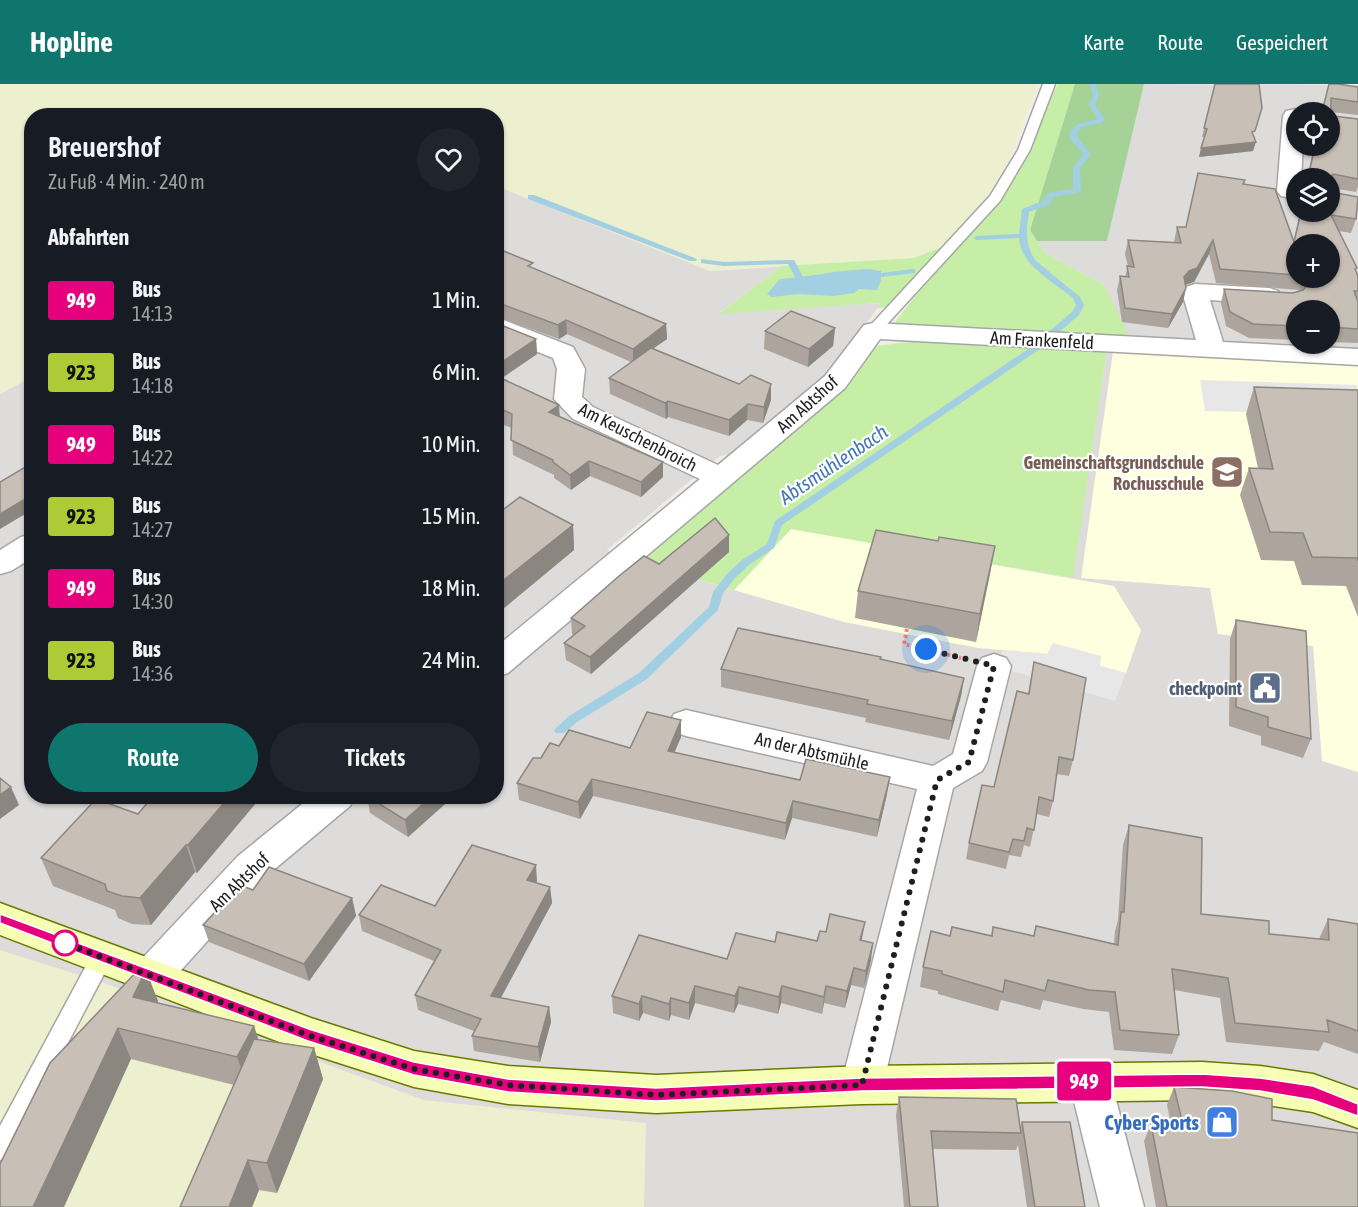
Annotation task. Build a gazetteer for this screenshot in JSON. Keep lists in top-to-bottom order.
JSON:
{
  "streets": {
    "street": [
      "Am Frankenfeld",
      "Am Abtshof",
      "Am Keuschenbroich",
      "An der Abtsmühle"
    ]
  },
  "crossings": [
    ["Am Frankenfeld", "Am Abtshof"],
    ["Am Abtshof", "Am Keuschenbroich"]
  ],
  "water": ["Abtsmühlenbach"],
  "places": {
    "school or university": ["Gemeinschaftsgrundschule Rochusschule"],
    "public building": ["checkpoint"],
    "shop": ["Cyber Sports"]
  },
  "lines": ["bus line 949"],
  "page": {
    "header": "Hopline",
    "nav": ["Karte", "Route", "Gespeichert"],
    "on_map": "949",
    "map_buttons": ["+", "−"],
    "heading": [
      ["Breuershof", "Zu Fuß · 4 Min. · 240 m"],
      "Abfahrten"
    ],
    "list": [
      {
        "mark": "949",
        "name": "Bus",
        "note": "14:13",
        "value": "1 Min."
      },
      {
        "mark": "923",
        "name": "Bus",
        "note": "14:18",
        "value": "6 Min."
      },
      {
        "mark": "949",
        "name": "Bus",
        "note": "14:22",
        "value": "10 Min."
      },
      {
        "mark": "923",
        "name": "Bus",
        "note": "14:27",
        "value": "15 Min."
      },
      {
        "mark": "949",
        "name": "Bus",
        "note": "14:30",
        "value": "18 Min."
      },
      {
        "mark": "923",
        "name": "Bus",
        "note": "14:36",
        "value": "24 Min."
      }
    ],
    "buttons": ["Route", "Tickets"]
  }
}
